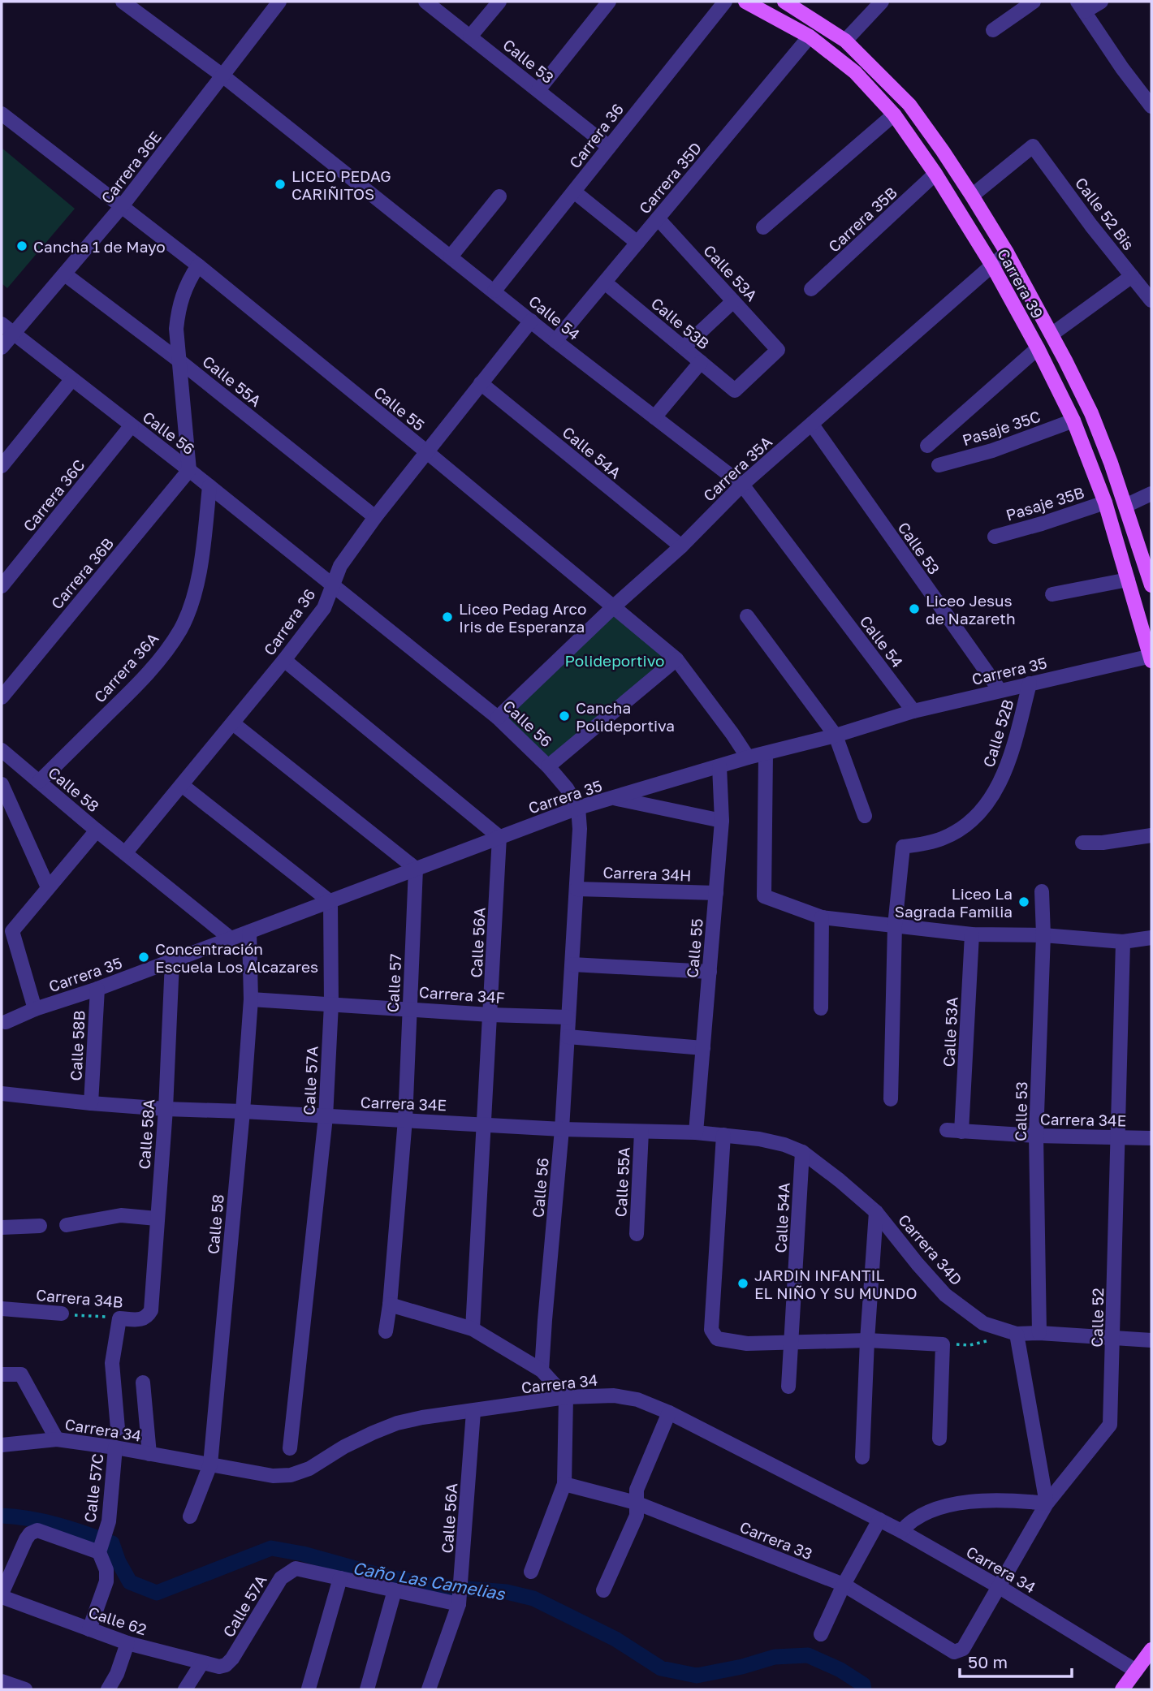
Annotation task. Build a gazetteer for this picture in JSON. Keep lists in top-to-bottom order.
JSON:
{
  "streets": {
    "main road": ["Carrera 39"],
    "street": [
      "Calle 53",
      "Carrera 36",
      "Carrera 36E",
      "Carrera 35D",
      "Calle 52 Bis",
      "Carrera 35B",
      "Calle 53A",
      "Calle 54",
      "Calle 53B",
      "Calle 55A",
      "Calle 55",
      "Pasaje 35C",
      "Calle 56",
      "Calle 54A",
      "Carrera 35A",
      "Carrera 36C",
      "Pasaje 35B",
      "Carrera 36B",
      "Carrera 36A",
      "Carrera 35",
      "Calle 52B",
      "Calle 58",
      "Carrera 34H",
      "Calle 56A",
      "Calle 57",
      "Carrera 34F",
      "Calle 58B",
      "Calle 57A",
      "Carrera 34E",
      "Calle 58A",
      "Carrera 34D",
      "Carrera 34B",
      "Calle 52",
      "Carrera 34",
      "Calle 57C",
      "Carrera 33",
      "Calle 62"
    ]
  },
  "crossings": [
    ["Calle 53", "Carrera 36"],
    ["Calle 53", "Carrera 35A"],
    ["Calle 53", "Carrera 35"],
    ["Calle 53", "Carrera 34E"],
    ["Calle 53", "Carrera 34D"],
    ["Carrera 36", "Calle 54"],
    ["Carrera 36", "Calle 55A"],
    ["Carrera 36", "Calle 55"],
    ["Carrera 36", "Calle 56"],
    ["Carrera 36", "Calle 54A"],
    ["Carrera 36", "Calle 58"],
    ["Carrera 36E", "Calle 54"],
    ["Carrera 36E", "Calle 55A"],
    ["Carrera 36E", "Calle 55"],
    ["Carrera 36E", "Calle 56"],
    ["Carrera 35D", "Calle 53A"],
    ["Carrera 35D", "Carrera 39"],
    ["Carrera 35D", "Calle 54"],
    ["Carrera 35D", "Calle 53B"],
    ["Calle 52 Bis", "Carrera 39"],
    ["Carrera 35B", "Carrera 39"],
    ["Calle 53A", "Calle 53B"],
    ["Calle 53A", "Carrera 34E"],
    ["Carrera 39", "Pasaje 35C"],
    ["Carrera 39", "Carrera 35A"],
    ["Carrera 39", "Pasaje 35B"],
    ["Carrera 39", "Carrera 35"],
    ["Calle 54", "Carrera 35A"],
    ["Calle 54", "Carrera 35"],
    ["Calle 55A", "Carrera 34E"],
    ["Calle 55", "Carrera 35A"],
    ["Calle 55", "Carrera 35"],
    ["Calle 55", "Carrera 34H"],
    ["Calle 55", "Carrera 34E"],
    ["Calle 56", "Carrera 35A"],
    ["Calle 56", "Carrera 36C"],
    ["Calle 56", "Carrera 36B"],
    ["Calle 56", "Carrera 36A"],
    ["Calle 56", "Carrera 35"],
    ["Calle 56", "Carrera 34H"],
    ["Calle 56", "Carrera 34F"],
    ["Calle 56", "Carrera 34E"],
    ["Calle 54A", "Carrera 35A"],
    ["Calle 54A", "Carrera 34E"],
    ["Calle 54A", "Carrera 34D"],
    ["Carrera 36A", "Calle 58"],
    ["Carrera 35", "Calle 52B"],
    ["Carrera 35", "Calle 58"],
    ["Carrera 35", "Calle 56A"],
    ["Carrera 35", "Calle 57"],
    ["Carrera 35", "Calle 58B"],
    ["Carrera 35", "Calle 57A"],
    ["Carrera 35", "Calle 58A"],
    ["Calle 58", "Carrera 34F"],
    ["Calle 58", "Carrera 34E"],
    ["Calle 58", "Carrera 34"],
    ["Calle 56A", "Carrera 34F"],
    ["Calle 56A", "Carrera 34E"],
    ["Calle 56A", "Carrera 34"],
    ["Calle 57", "Carrera 34F"],
    ["Calle 57", "Carrera 34E"],
    ["Carrera 34F", "Calle 57A"],
    ["Calle 58B", "Carrera 34E"],
    ["Calle 57A", "Carrera 34E"],
    ["Calle 57A", "Calle 62"],
    ["Carrera 34E", "Calle 58A"],
    ["Carrera 34E", "Carrera 34D"],
    ["Carrera 34E", "Calle 52"],
    ["Calle 58A", "Carrera 34B"],
    ["Carrera 34D", "Calle 52"],
    ["Calle 52", "Carrera 34"],
    ["Calle 52", "Carrera 33"],
    ["Carrera 34", "Calle 57C"]
  ],
  "water": ["Caño Las Camelias"],
  "parks": ["Polideportivo"],
  "places": [
    "LICEO PEDAG CARIÑITOS",
    "Cancha 1 de Mayo",
    "Liceo Jesus de Nazareth",
    "Liceo Pedag Arco Iris de Esperanza",
    "Cancha Polideportiva",
    "Liceo La Sagrada Familia",
    "Concentración Escuela Los Alcazares",
    "JARDIN INFANTIL EL NIÑO Y SU MUNDO"
  ],
  "scale_bar": "50 m"
}
